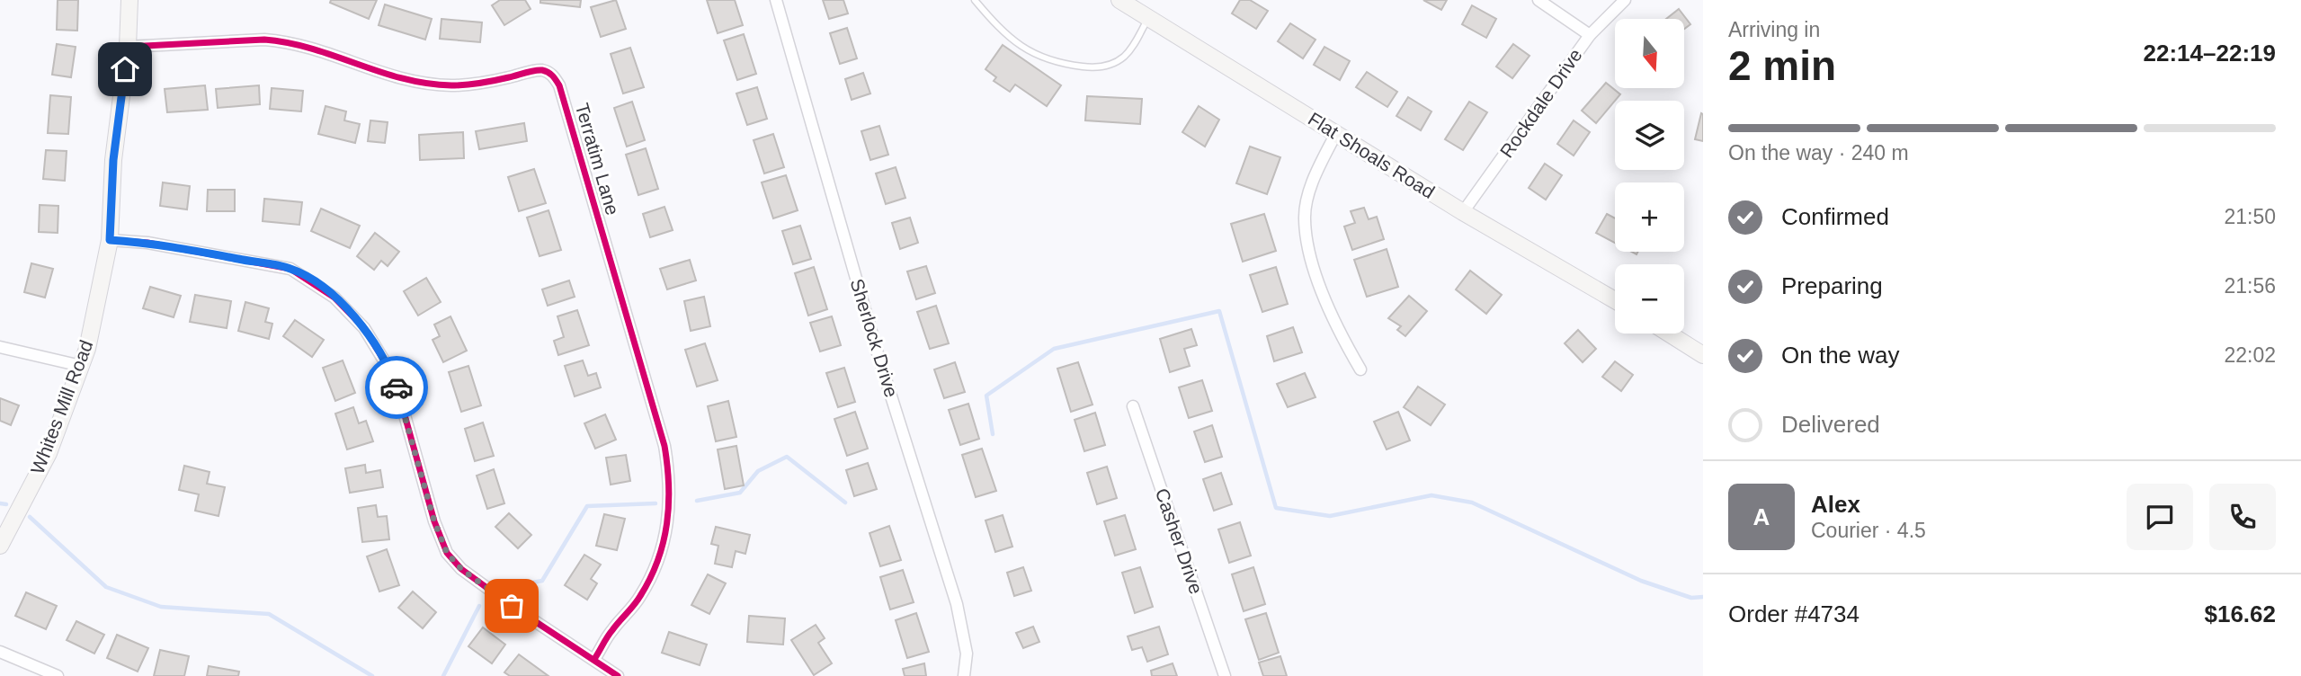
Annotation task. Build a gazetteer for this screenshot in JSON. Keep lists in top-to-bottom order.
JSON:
{
  "streets": {
    "main road": ["Flat Shoals Road", "Whites Mill Road"],
    "street": [
      "Rockdale Drive",
      "Terratim Lane",
      "Sherlock Drive",
      "Casher Drive"
    ]
  },
  "crossings": [
    ["Rockdale Drive", "Flat Shoals Road"],
    ["Terratim Lane", "Whites Mill Road"]
  ],
  "north": "bottom",
  "page": {
    "heading": ["2 min", "Arriving in", "22:14–22:19"],
    "panel": [
      "Alex",
      "Courier · 4.5",
      "Order #4734",
      "$16.62"
    ],
    "map_buttons": ["+", "−"],
    "bar": "On the way · 240 m",
    "list": [
      ["Confirmed", "21:50"],
      ["Preparing", "21:56"],
      ["On the way", "22:02"],
      "Delivered"
    ],
    "round": "A"
  }
}
